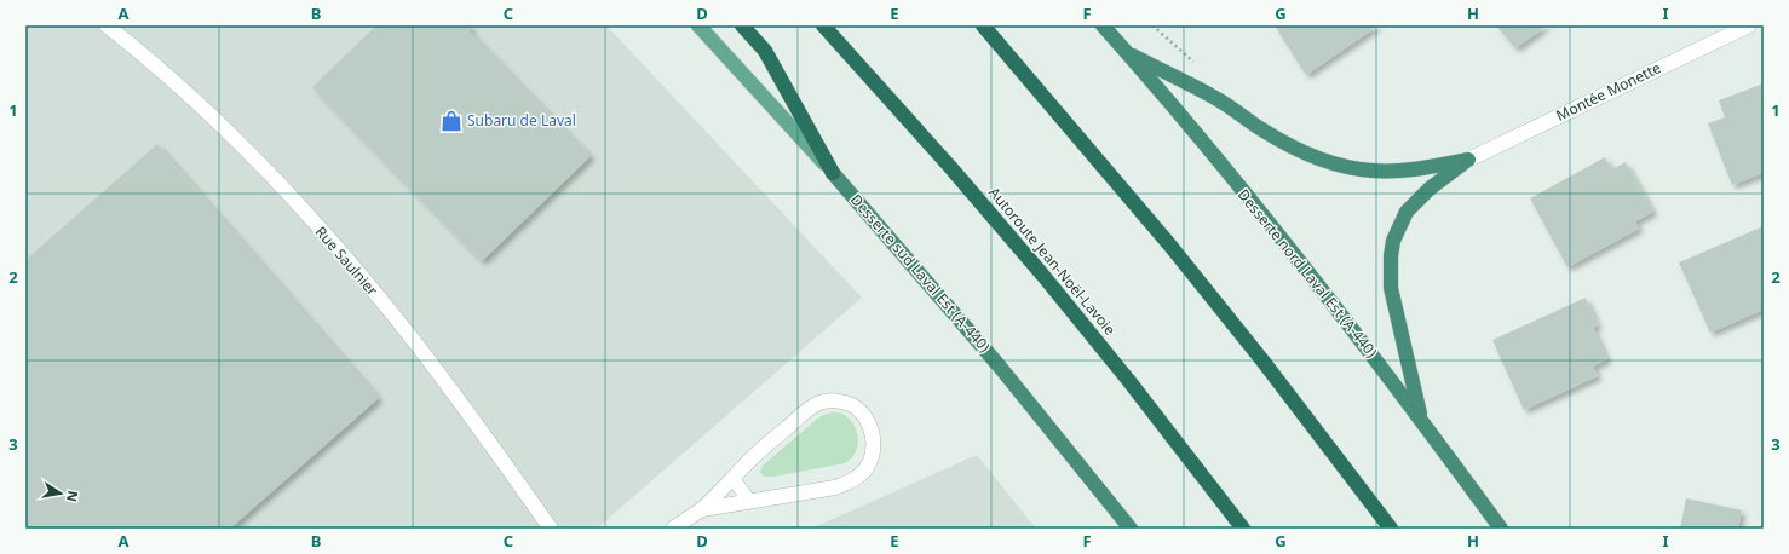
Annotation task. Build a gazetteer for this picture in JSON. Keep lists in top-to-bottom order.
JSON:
{
  "streets": {
    "highway": ["Autoroute Jean-Noël-Lavoie", "Desserte sud Laval Est (A-440)", "Desserte nord Laval Est (A-440)"],
    "street": ["Montée Monette", "Rue Saulnier"]
  },
  "places": {
    "shop": ["Subaru de Laval"]
  },
  "north": "right",
  "grid": {
    "columns": [
      "A",
      "B",
      "C",
      "D",
      "E",
      "F",
      "G",
      "H",
      "I"
    ],
    "rows": ["1", "2", "3"]
  }
}
